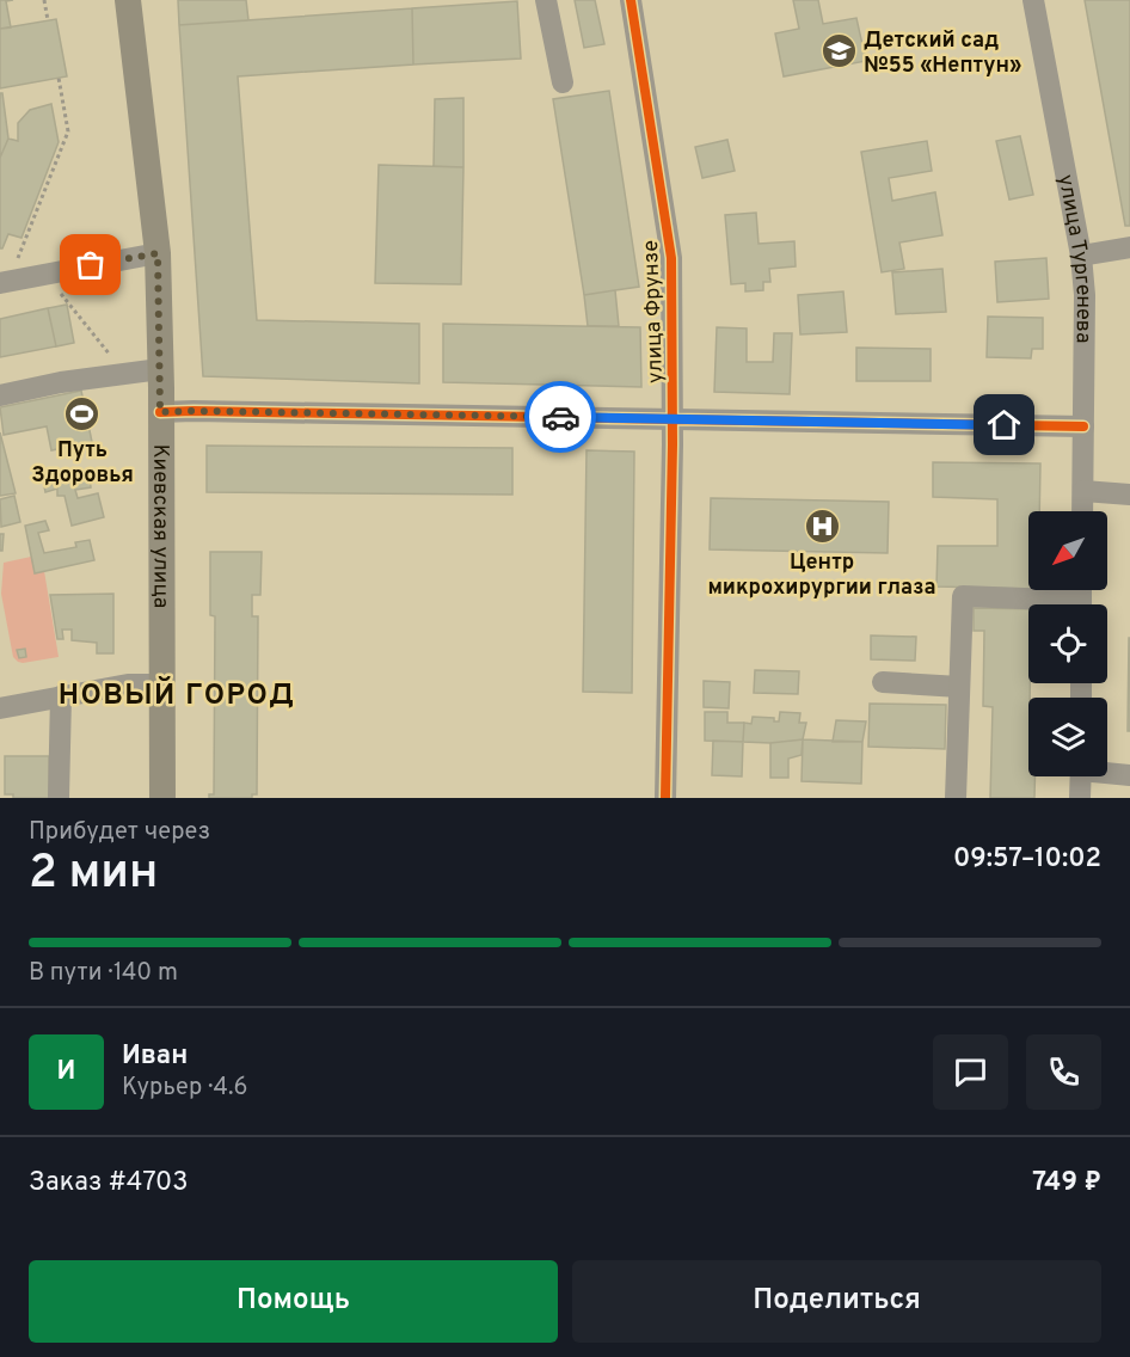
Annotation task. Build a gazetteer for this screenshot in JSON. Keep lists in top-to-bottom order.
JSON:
{
  "streets": {
    "main road": ["Киевская улица"],
    "street": ["улица Тургенева", "улица Фрунзе"]
  },
  "districts": ["НОВЫЙ ГОРОД"],
  "places": {
    "school or university": ["Детский сад №55 «Нептун»"],
    "sports": ["Путь Здоровья"],
    "hospital": ["Центр микрохирургии глаза"]
  },
  "north": "bottom left",
  "page": {
    "heading": ["2 мин", "Прибудет через", "09:57–10:02"],
    "panel": [
      "Иван",
      "Курьер · 4.6",
      "Заказ #4703",
      "749 ₽"
    ],
    "bar": "В пути · 140 m",
    "round": "И",
    "buttons": ["Помощь", "Поделиться"]
  }
}
